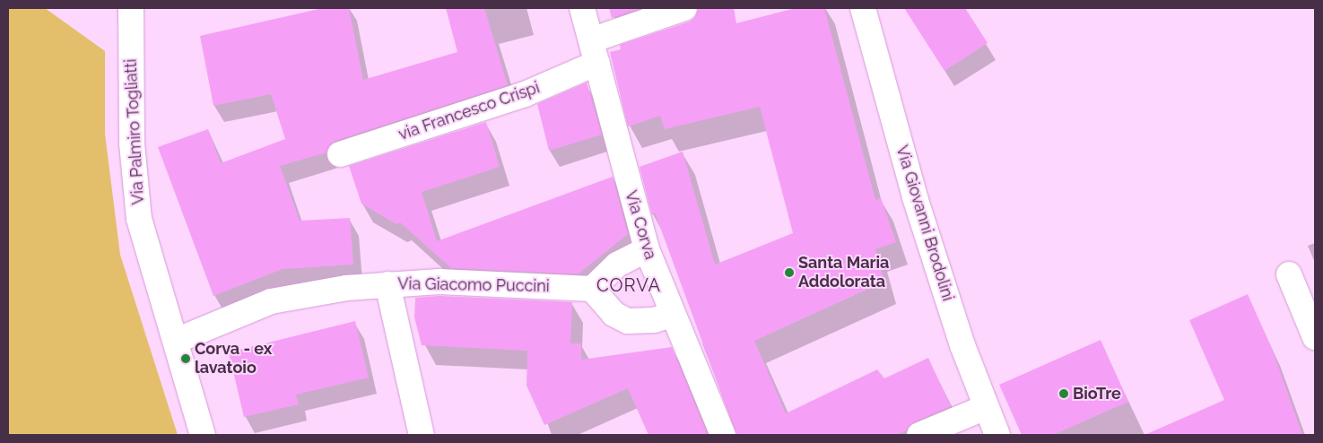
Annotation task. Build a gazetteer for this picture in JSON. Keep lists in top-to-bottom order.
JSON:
{
  "streets": {
    "street": [
      "via Francesco Crispi",
      "Via Palmiro Togliatti",
      "Via Giovanni Brodolini",
      "Via Corva",
      "Via Giacomo Puccini"
    ]
  },
  "crossings": [
    ["via Francesco Crispi", "Via Corva"],
    ["Via Palmiro Togliatti", "Via Giacomo Puccini"]
  ],
  "districts": ["CORVA"],
  "places": ["Santa Maria Addolorata", "Corva - ex lavatoio", "BioTre"]
}
